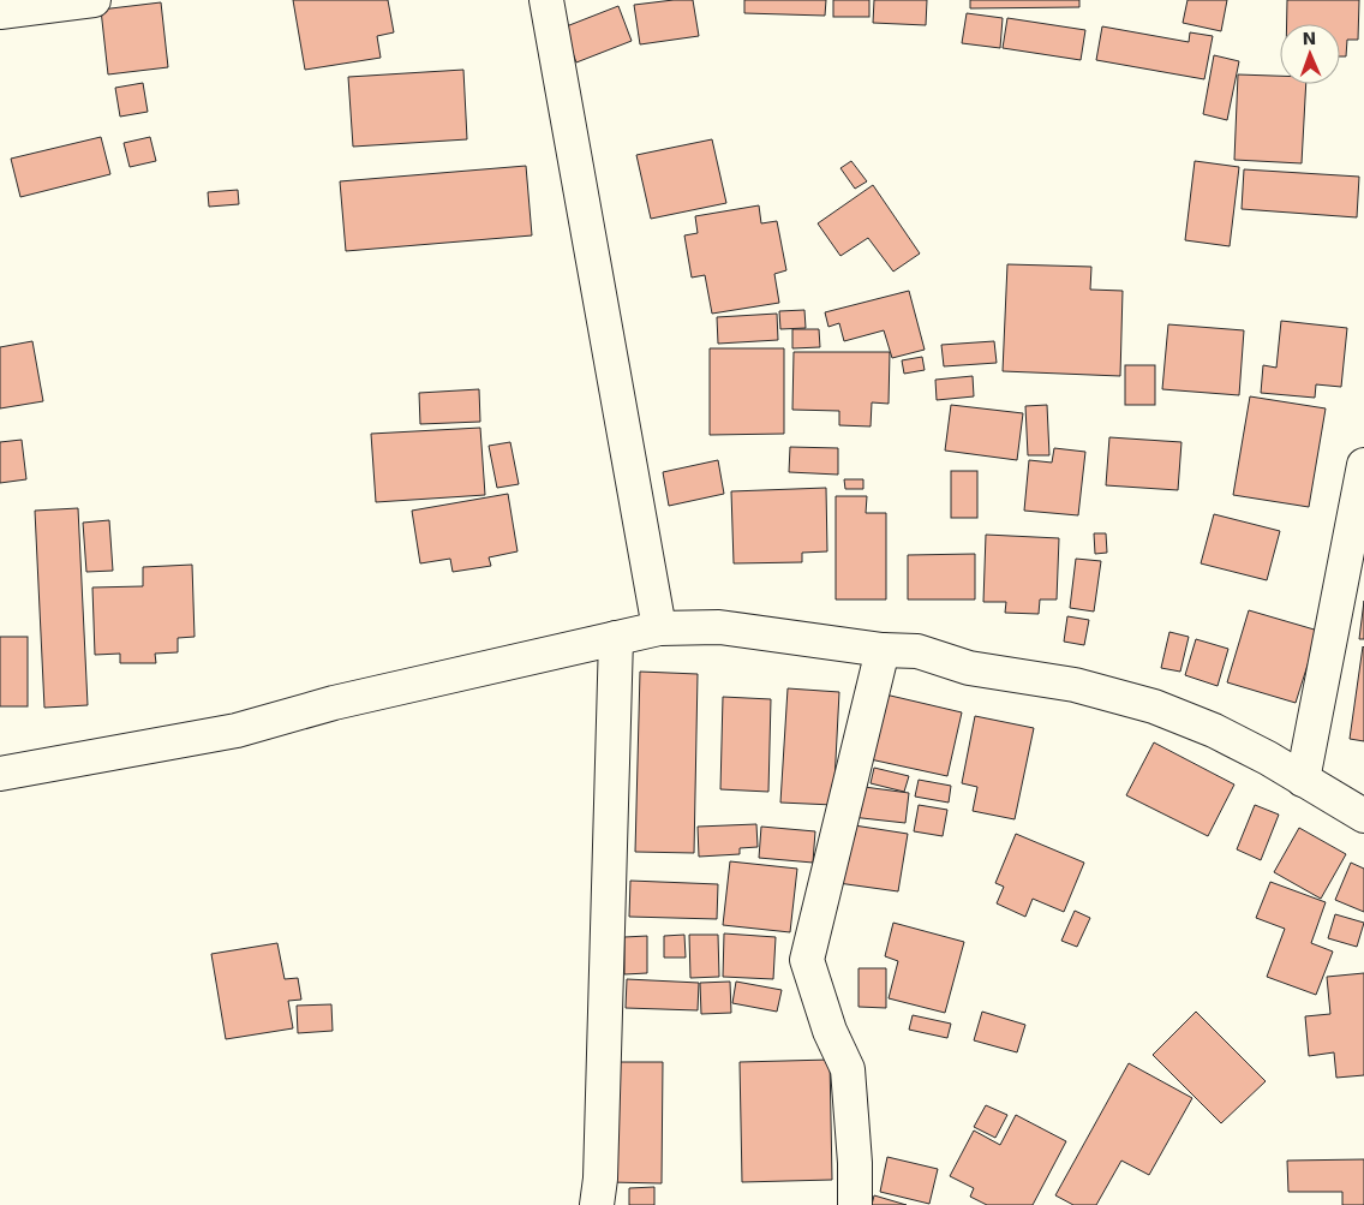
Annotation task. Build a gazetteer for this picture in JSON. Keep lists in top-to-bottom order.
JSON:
{
  "north": "top"
}
